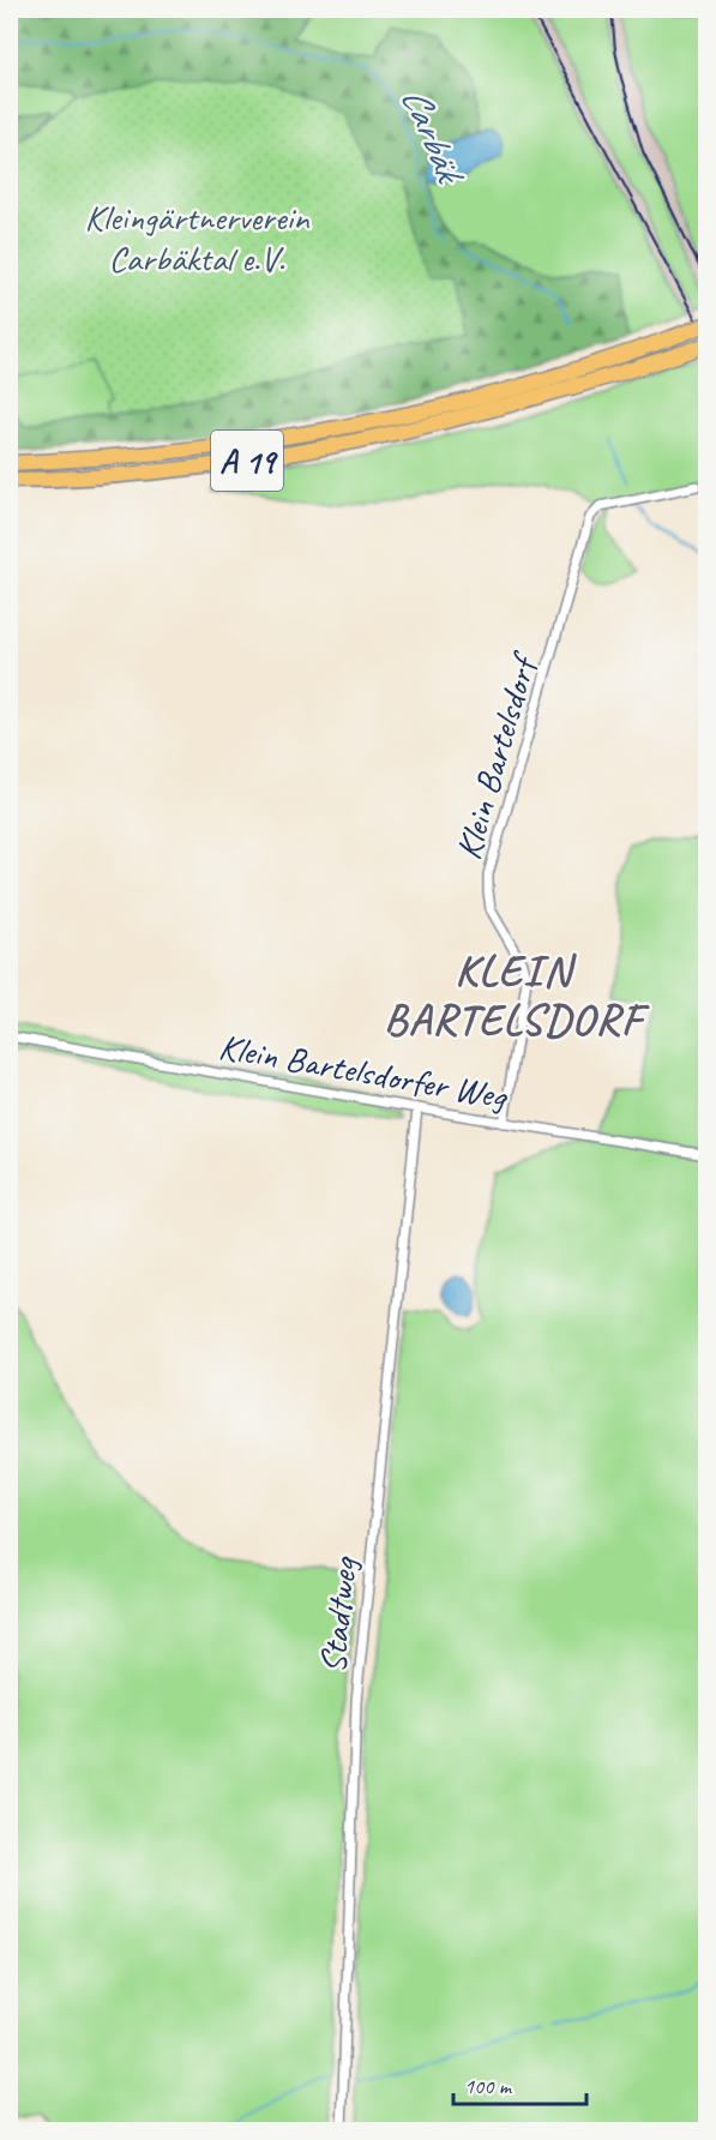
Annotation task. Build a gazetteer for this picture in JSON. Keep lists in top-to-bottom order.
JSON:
{
  "streets": {
    "highway": ["A 19"],
    "street": ["Klein Bartelsdorf", "Klein Bartelsdorfer Weg", "Stadtweg"]
  },
  "crossings": [
    ["Klein Bartelsdorf", "Klein Bartelsdorfer Weg"],
    ["Klein Bartelsdorfer Weg", "Stadtweg"]
  ],
  "districts": ["KLEIN BARTELSDORF"],
  "water": ["Carbäk"],
  "parks": ["Kleingärtnerverein Carbäktal e.V."],
  "scale_bar": "100 m"
}
